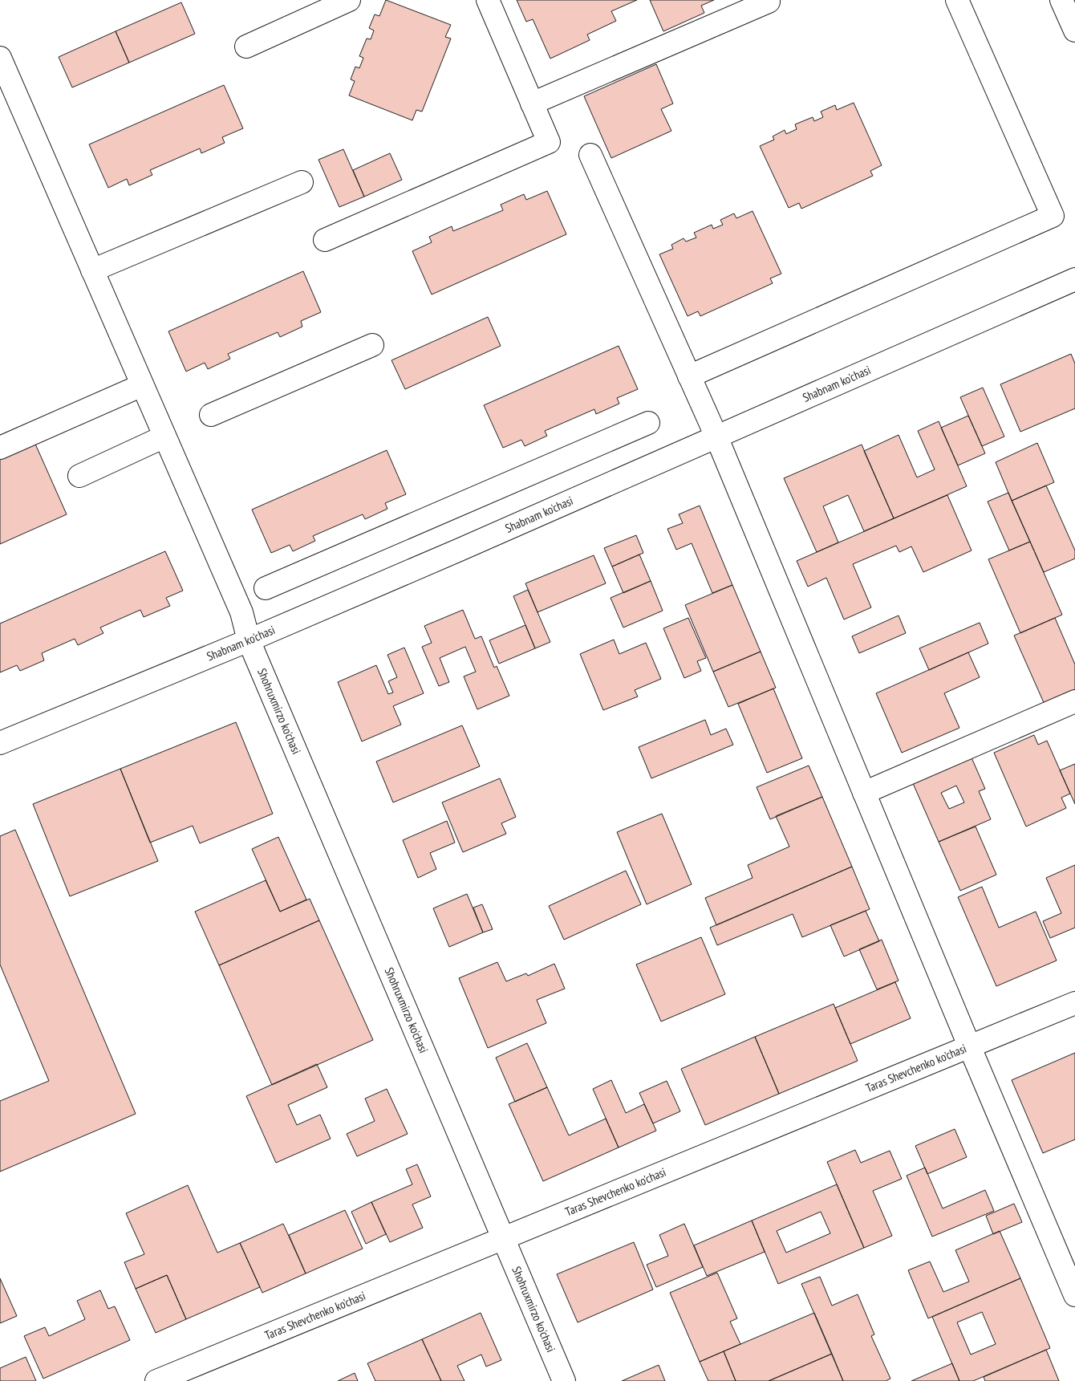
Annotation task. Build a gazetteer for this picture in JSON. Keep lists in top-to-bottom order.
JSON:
{
  "streets": {
    "street": ["Shabnam ko'chasi", "Shohruxmirzo ko'chasi", "Taras Shevchenko ko'chasi"]
  },
  "crossings": [
    ["Shabnam ko'chasi", "Shohruxmirzo ko'chasi"],
    ["Shohruxmirzo ko'chasi", "Taras Shevchenko ko'chasi"]
  ]
}
